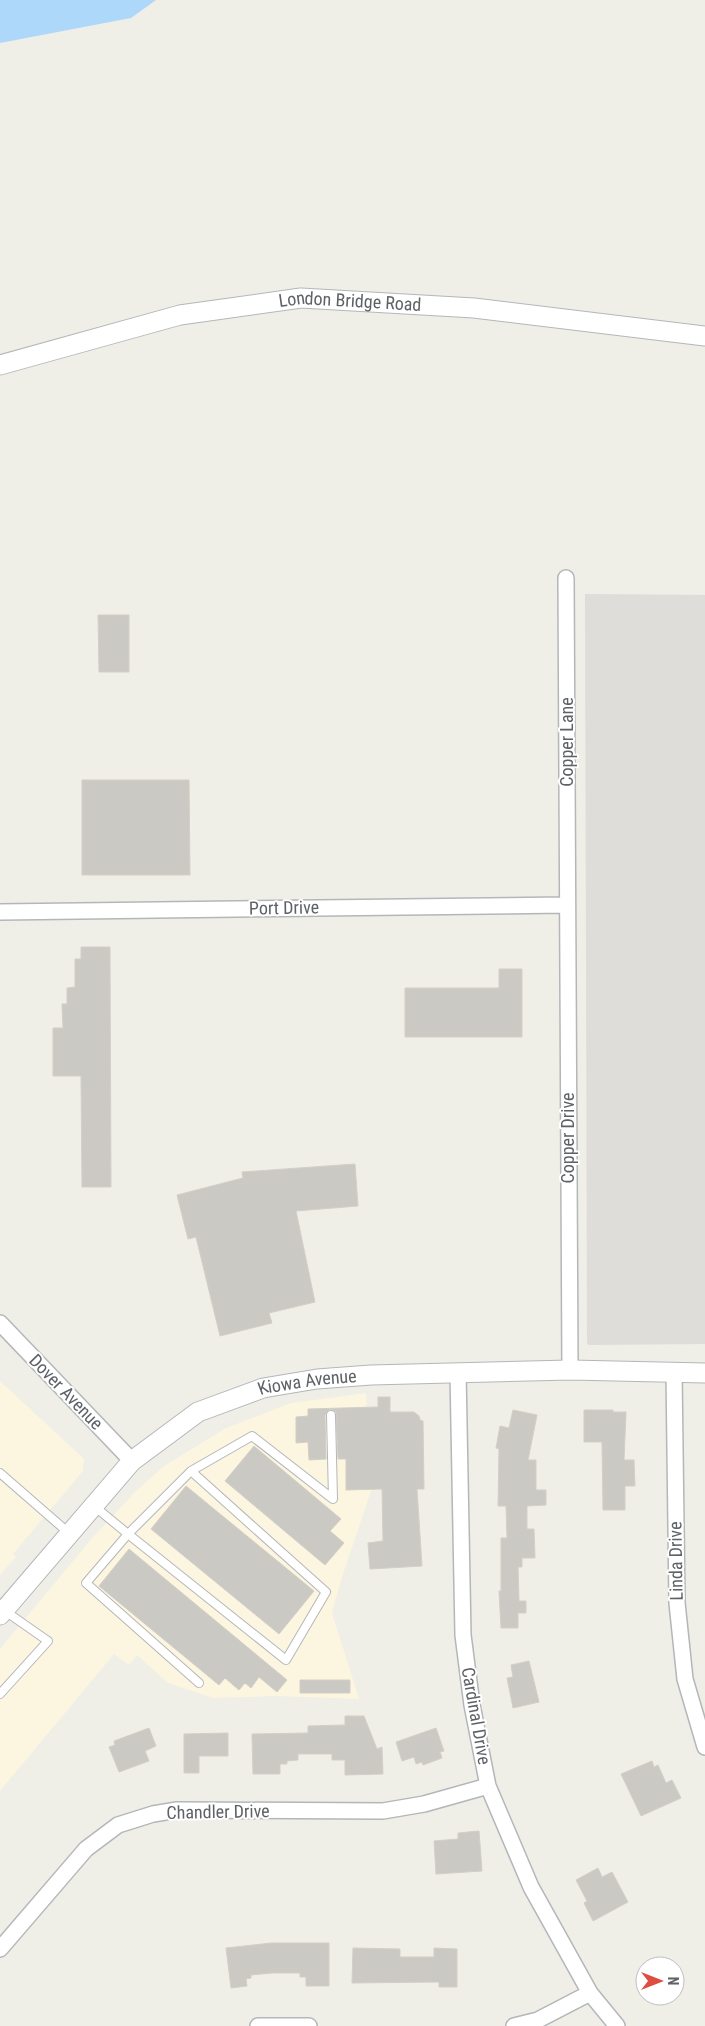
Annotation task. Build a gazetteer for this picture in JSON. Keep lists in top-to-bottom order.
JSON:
{
  "streets": {
    "street": [
      "London Bridge Road",
      "Copper Lane",
      "Port Drive",
      "Copper Drive",
      "Kiowa Avenue",
      "Dover Avenue",
      "Linda Drive",
      "Cardinal Drive",
      "Chandler Drive"
    ]
  },
  "crossings": [
    ["Copper Lane", "Port Drive"],
    ["Copper Lane", "Copper Drive"],
    ["Port Drive", "Copper Drive"],
    ["Copper Drive", "Kiowa Avenue"],
    ["Kiowa Avenue", "Dover Avenue"],
    ["Kiowa Avenue", "Linda Drive"],
    ["Kiowa Avenue", "Cardinal Drive"],
    ["Cardinal Drive", "Chandler Drive"]
  ],
  "north": "right"
}
